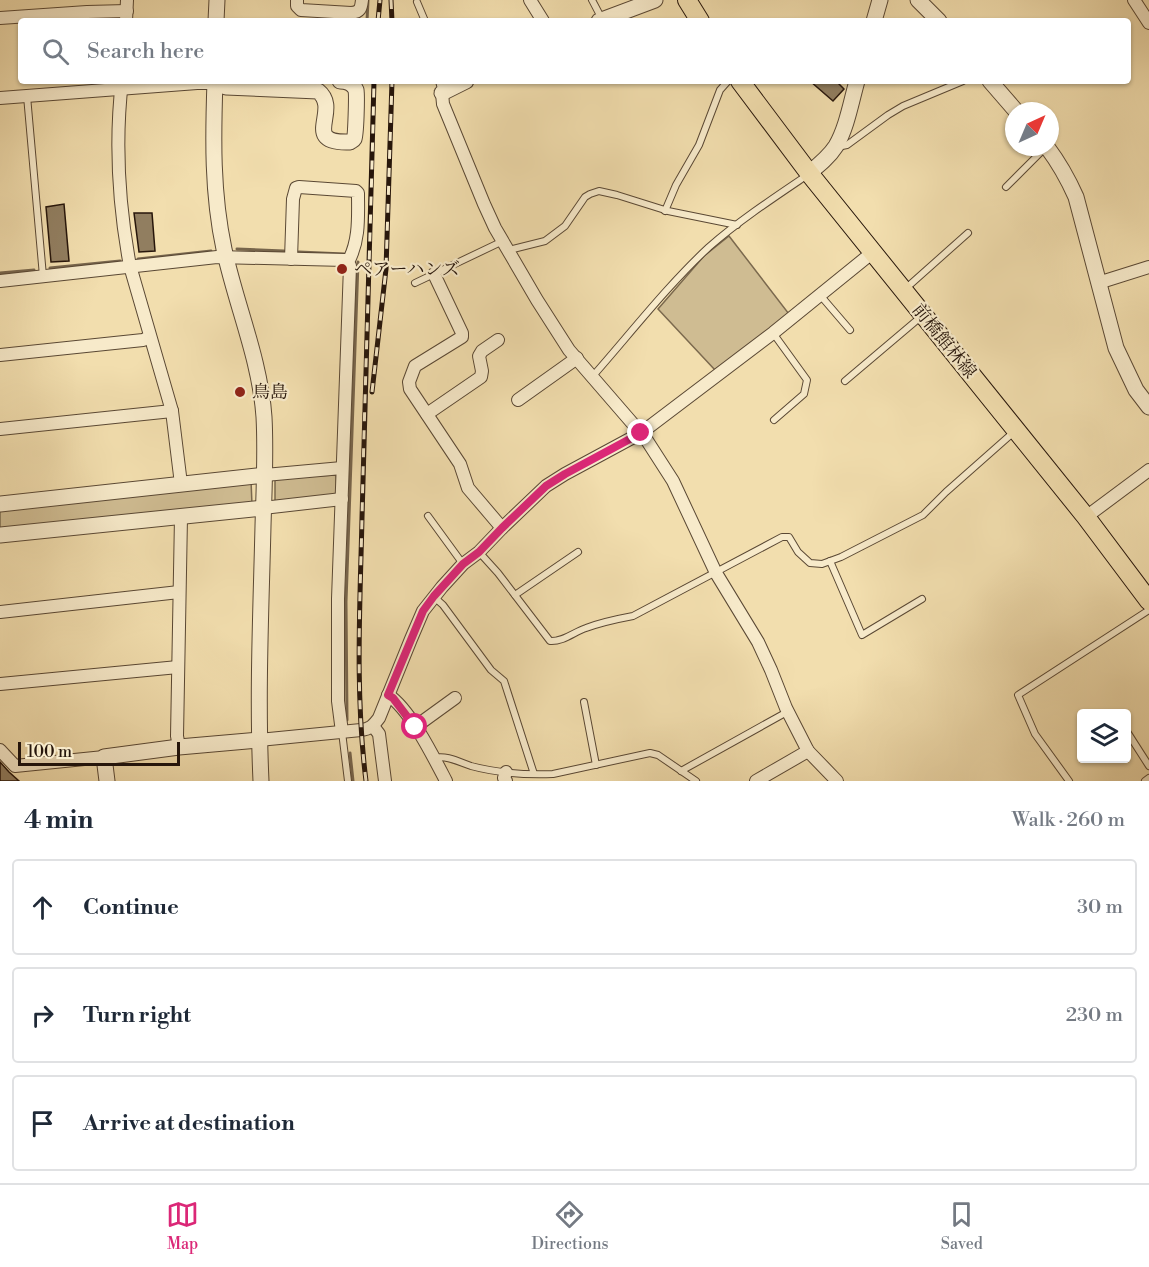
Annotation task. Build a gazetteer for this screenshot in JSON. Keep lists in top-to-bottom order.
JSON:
{
  "streets": {
    "main road": ["前橋館林線"]
  },
  "places": ["ペアーハンズ", "鳥島"],
  "scale_bar": "100 m",
  "north": "top right",
  "page": {
    "search": "Search here",
    "scale": "100 m",
    "heading": ["4 min", "Walk · 260 m"],
    "list": [
      ["Continue", "30 m"],
      ["Turn right", "230 m"],
      "Arrive at destination"
    ],
    "nav": ["Map", "Directions", "Saved"]
  }
}
